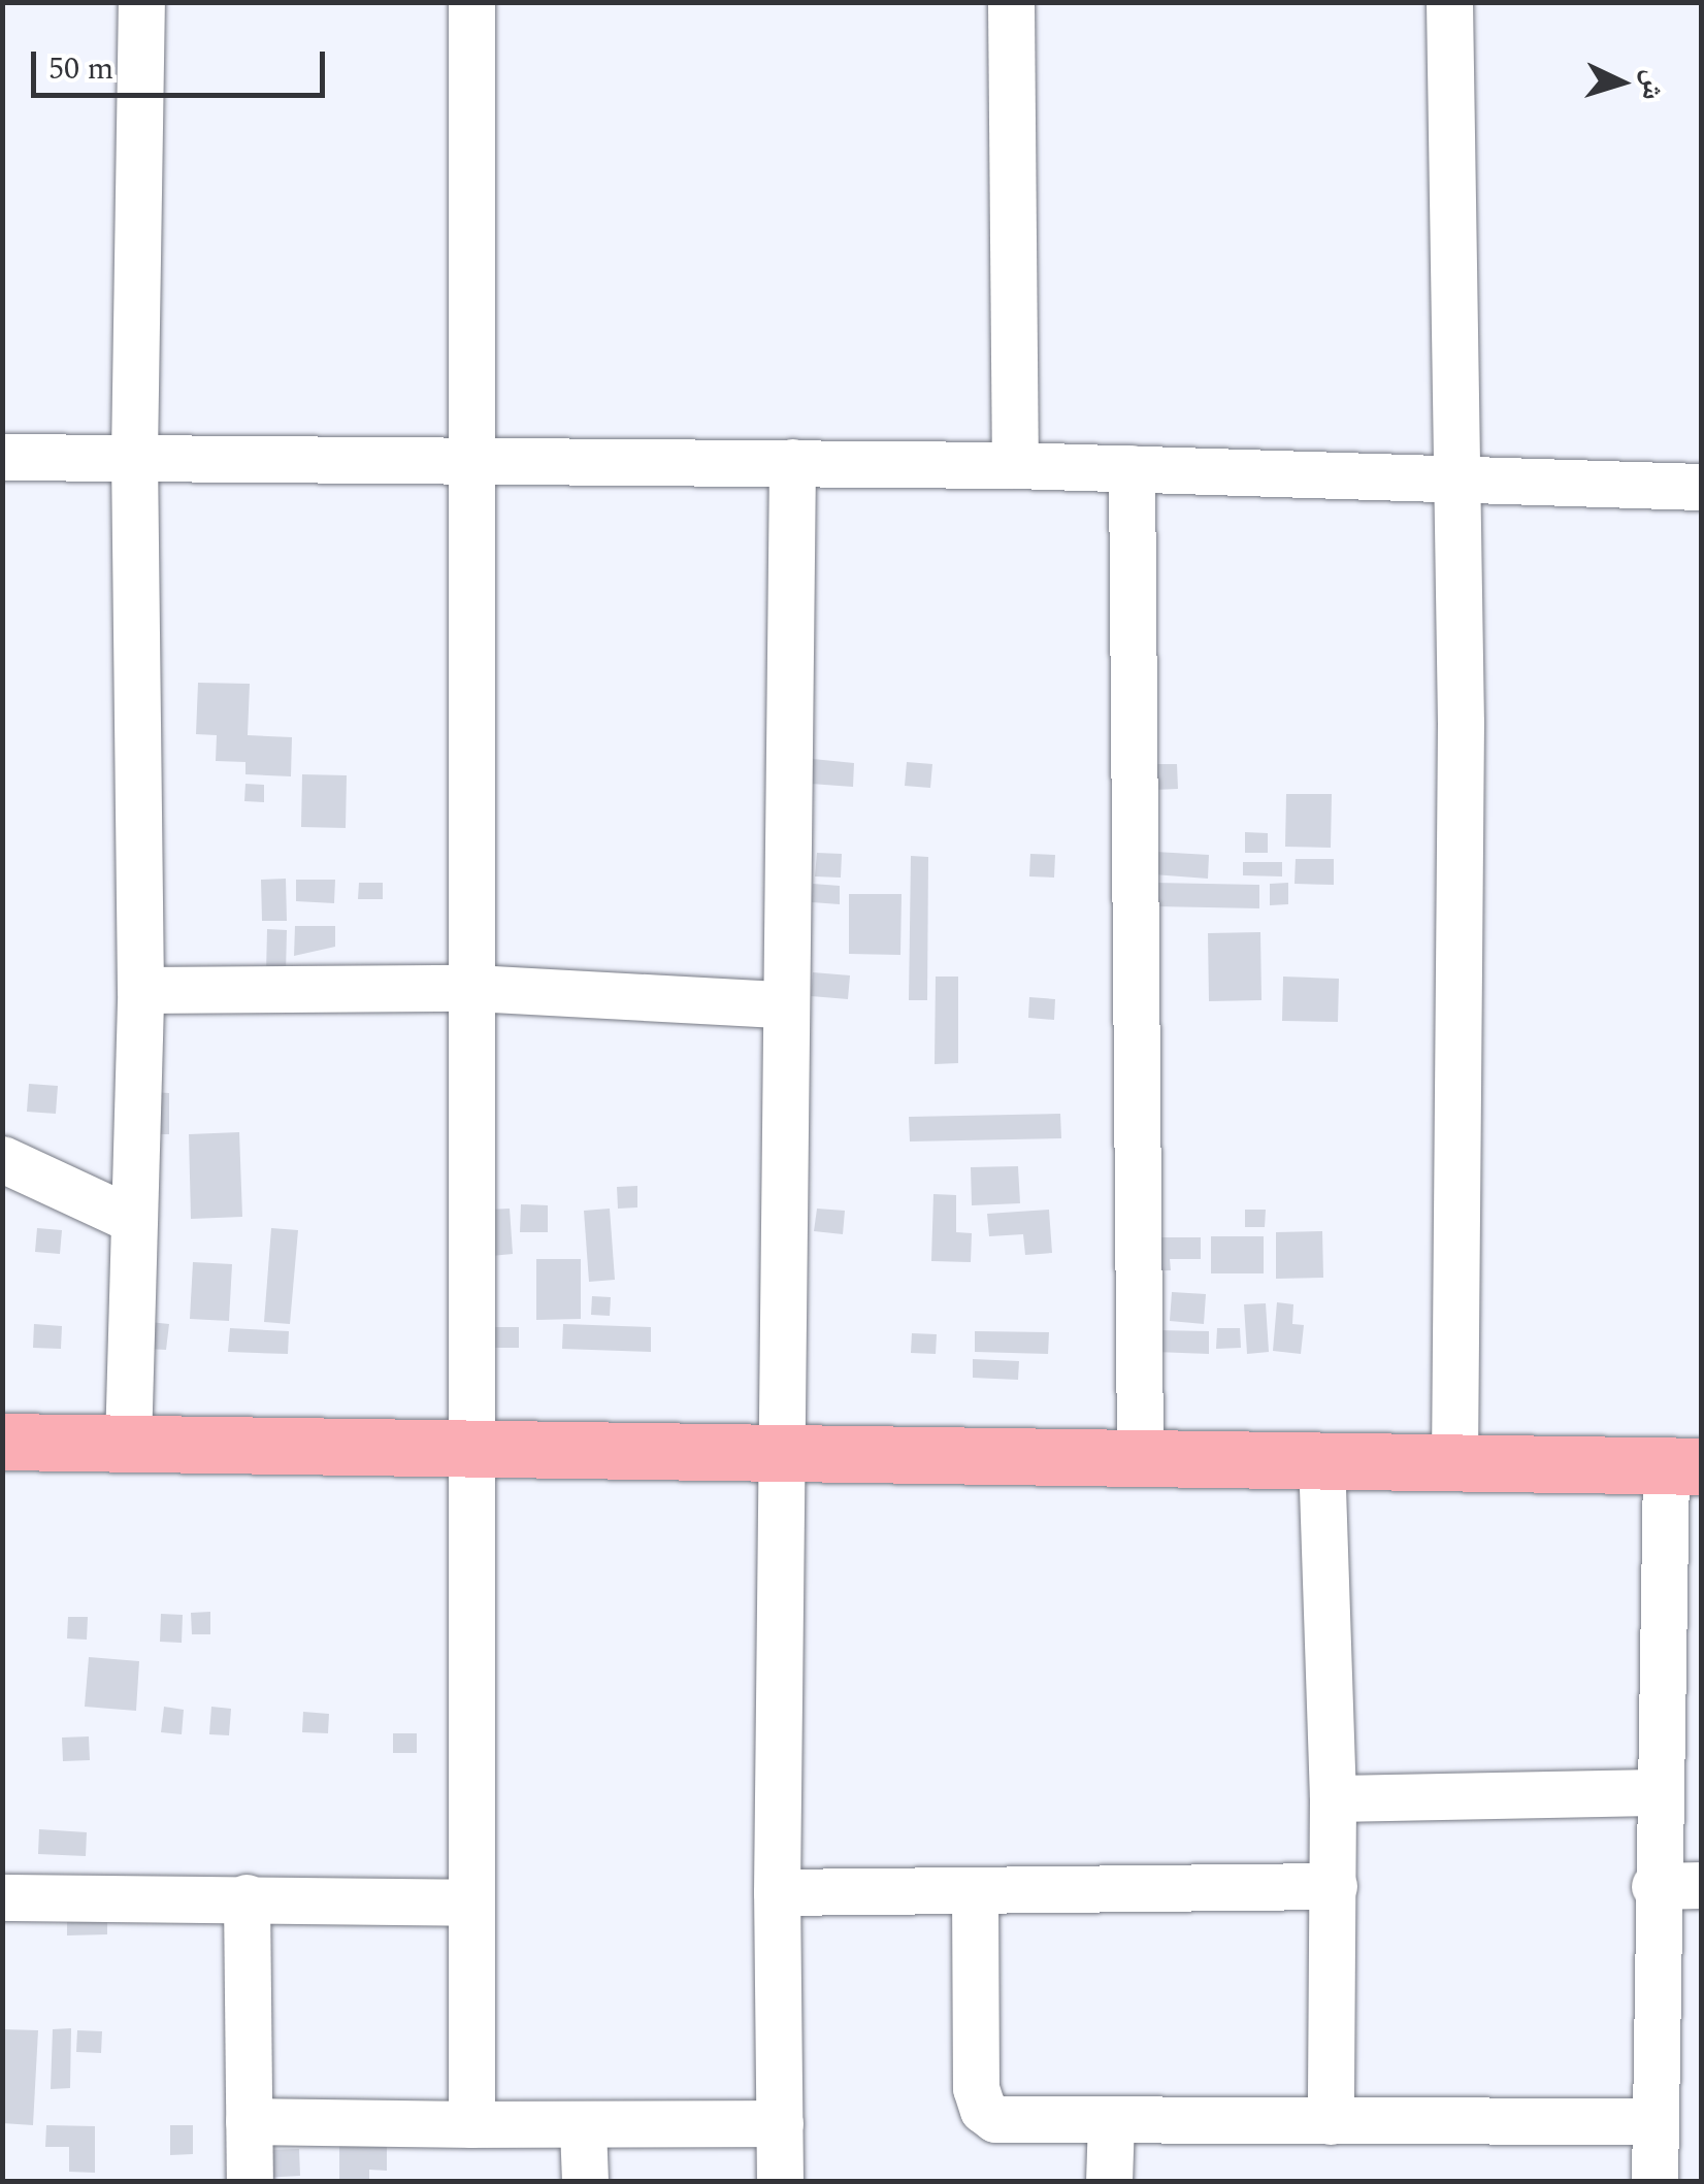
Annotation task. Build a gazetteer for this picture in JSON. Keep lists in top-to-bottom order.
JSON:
{
  "scale_bar": "50 m",
  "north": "right"
}
